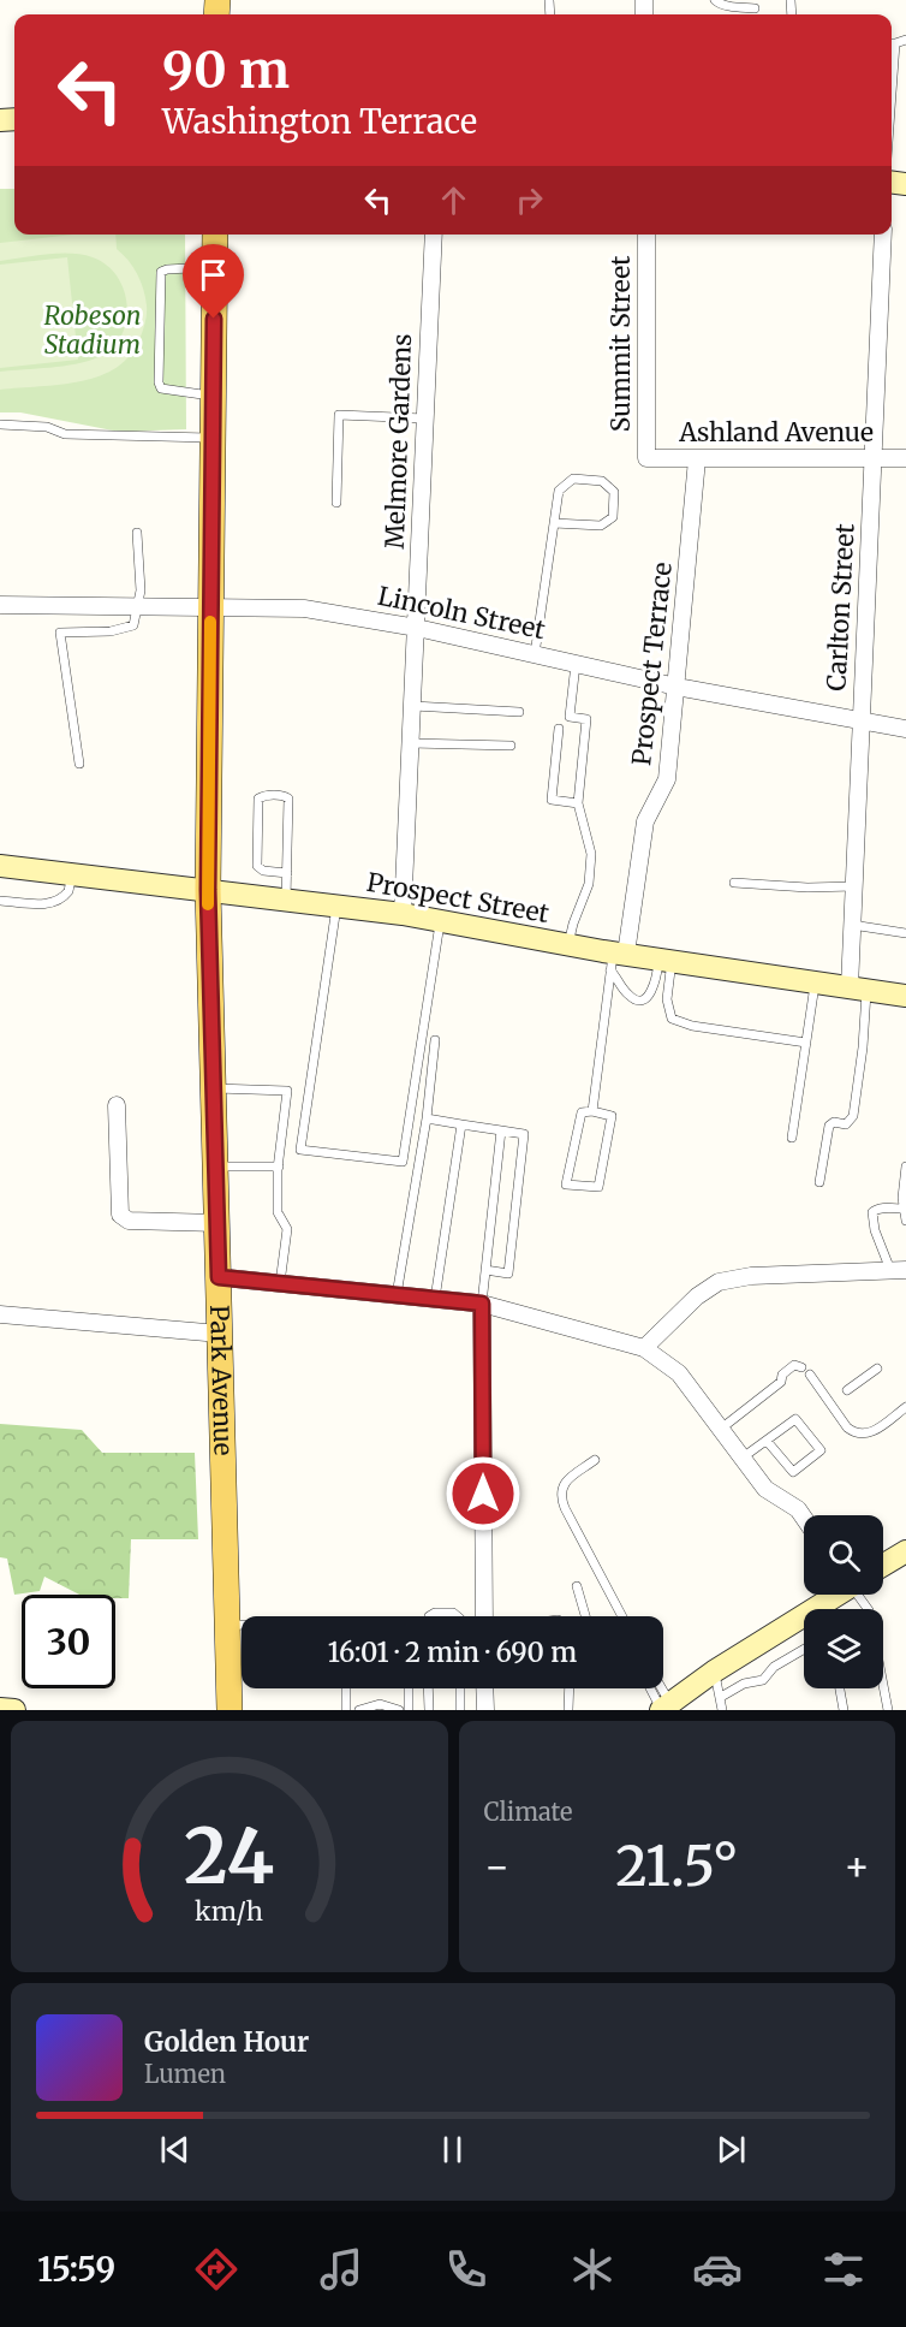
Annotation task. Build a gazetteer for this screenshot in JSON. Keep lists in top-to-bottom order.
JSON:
{
  "streets": {
    "main road": ["Park Avenue"],
    "street": [
      "Summit Street",
      "Ashland Avenue",
      "Melmore Gardens",
      "Carlton Street",
      "Lincoln Street",
      "Prospect Terrace",
      "Prospect Street"
    ]
  },
  "crossings": [
    ["Summit Street", "Ashland Avenue"],
    ["Ashland Avenue", "Carlton Street"],
    ["Ashland Avenue", "Prospect Terrace"],
    ["Melmore Gardens", "Lincoln Street"],
    ["Melmore Gardens", "Prospect Street"],
    ["Carlton Street", "Lincoln Street"],
    ["Carlton Street", "Prospect Street"],
    ["Lincoln Street", "Prospect Terrace"],
    ["Lincoln Street", "Park Avenue"],
    ["Prospect Terrace", "Prospect Street"],
    ["Prospect Street", "Park Avenue"]
  ],
  "parks": ["Robeson Stadium"],
  "page": {
    "turn": ["90 m", "Washington Terrace"],
    "limit": "30",
    "trip": "16:01 · 2 min · 690 m",
    "tile": "Climate",
    "heat": ["−", "21.5°", "+"],
    "song": ["Golden Hour", "Lumen"],
    "tabs": "15:59",
    "gauge": ["24", "km/h"]
  }
}
